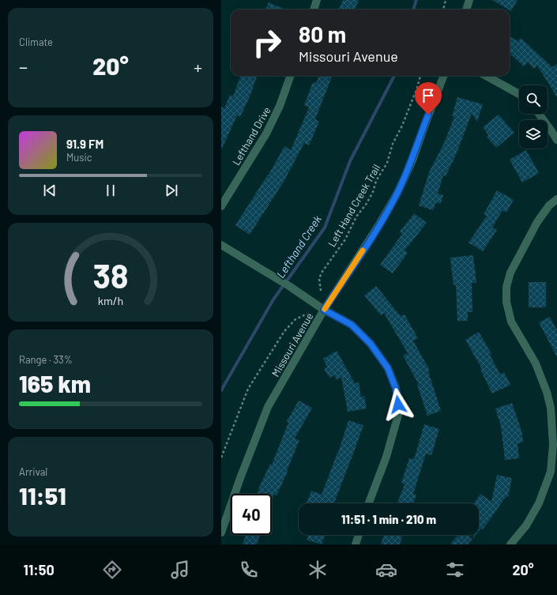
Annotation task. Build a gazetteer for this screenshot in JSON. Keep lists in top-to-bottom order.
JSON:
{
  "streets": {
    "street": ["Lefthand Drive", "Missouri Avenue"],
    "path": ["Left Hand Creek Trail"]
  },
  "water": ["Lefthand Creek"],
  "page": {
    "tile": [
      "Climate",
      ["Range · 33%", "165 km"],
      ["Arrival", "11:51"]
    ],
    "turn": ["80 m", "Missouri Avenue"],
    "heat": ["−", "20°", "+"],
    "song": ["91.9 FM", "Music"],
    "limit": "40",
    "trip": "11:51 · 1 min · 210 m",
    "tabs": ["11:50", "20°"],
    "gauge": ["38", "km/h"]
  }
}
